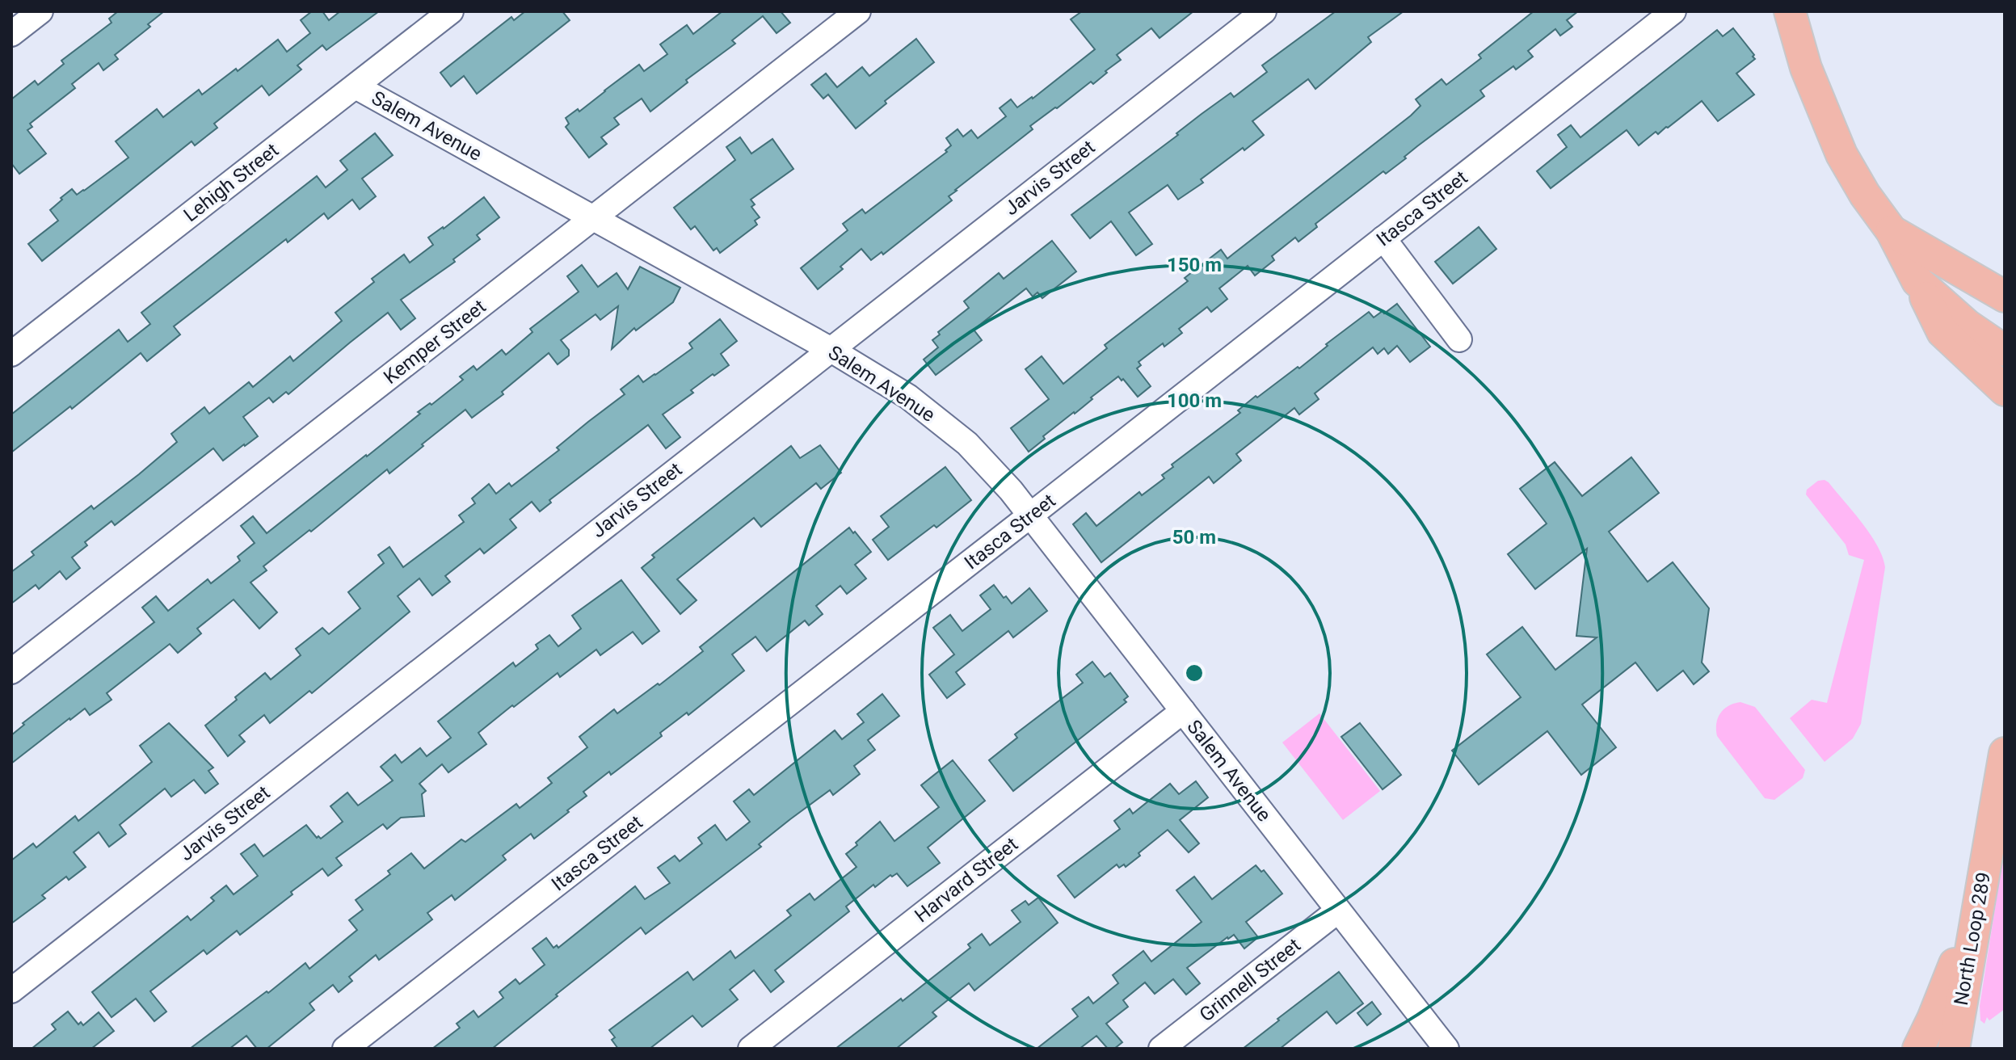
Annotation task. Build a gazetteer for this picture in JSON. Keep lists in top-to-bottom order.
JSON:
{
  "streets": {
    "main road": ["North Loop 289"],
    "street": [
      "Salem Avenue",
      "Jarvis Street",
      "Lehigh Street",
      "Itasca Street",
      "Kemper Street",
      "Harvard Street",
      "Grinnell Street"
    ]
  },
  "crossings": [
    ["Salem Avenue", "Jarvis Street"],
    ["Salem Avenue", "Lehigh Street"],
    ["Salem Avenue", "Itasca Street"],
    ["Salem Avenue", "Kemper Street"],
    ["Salem Avenue", "Harvard Street"],
    ["Salem Avenue", "Grinnell Street"]
  ],
  "rings": ["150 m", "100 m", "50 m"]
}
